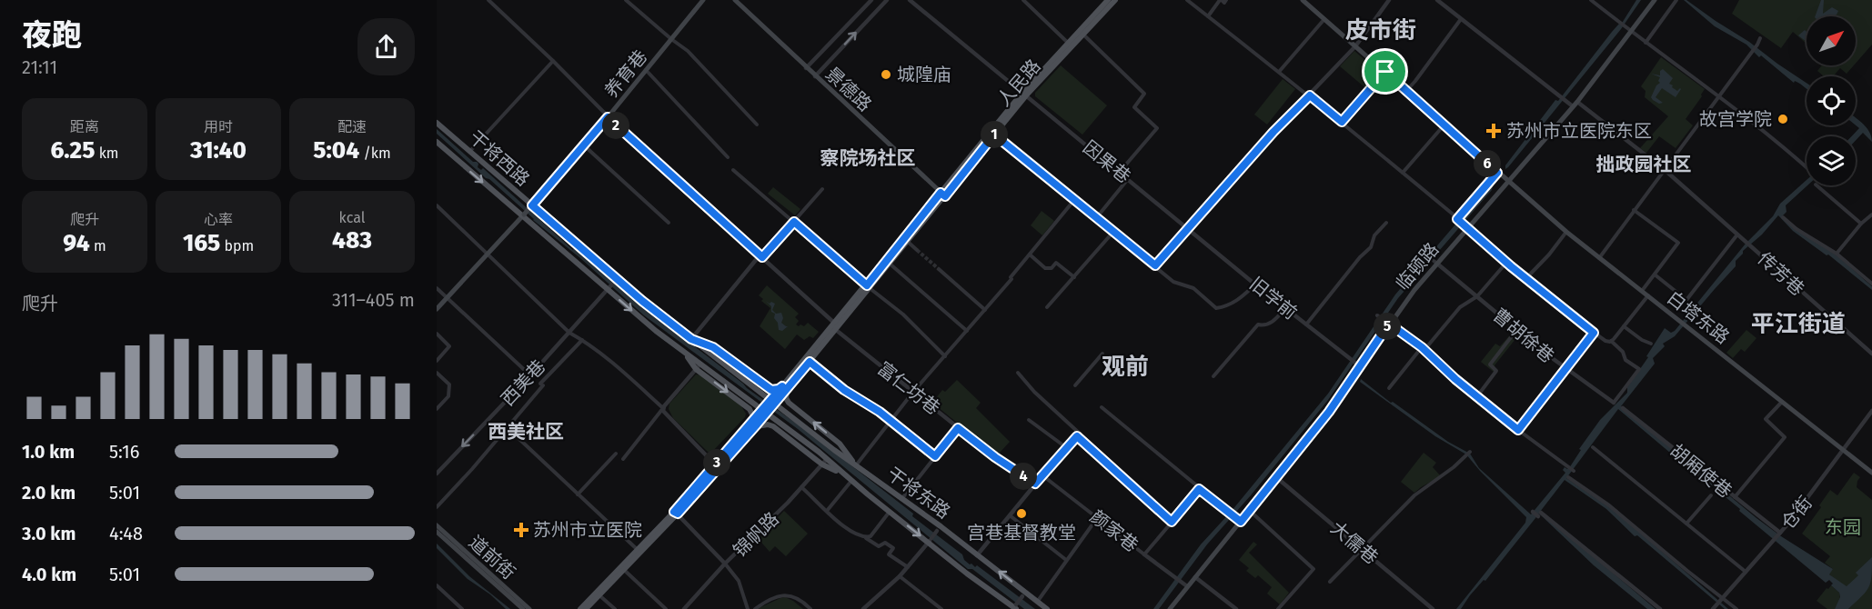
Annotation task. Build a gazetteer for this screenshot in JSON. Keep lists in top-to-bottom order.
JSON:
{
  "streets": {
    "main road": [
      "养育巷",
      "人民路",
      "景德路",
      "干将西路",
      "临顿路",
      "白塔东路",
      "干将东路",
      "道前街"
    ],
    "street": [
      "因果巷",
      "传芳巷",
      "旧学前",
      "曹胡徐巷",
      "西美巷",
      "富仁坊巷",
      "胡厢使巷",
      "仓街",
      "颜家巷",
      "锦帆路",
      "大儒巷"
    ]
  },
  "crossings": [
    ["养育巷", "干将西路"],
    ["人民路", "景德路"],
    ["人民路", "干将西路"],
    ["人民路", "因果巷"],
    ["人民路", "富仁坊巷"],
    ["人民路", "干将东路"],
    ["干将西路", "西美巷"],
    ["干将西路", "干将东路"],
    ["因果巷", "旧学前"],
    ["临顿路", "传芳巷"],
    ["临顿路", "旧学前"],
    ["临顿路", "白塔东路"],
    ["临顿路", "曹胡徐巷"],
    ["临顿路", "颜家巷"],
    ["临顿路", "大儒巷"],
    ["白塔东路", "仓街"],
    ["胡厢使巷", "仓街"],
    ["干将东路", "锦帆路"]
  ],
  "districts": [
    "皮市街",
    "察院场社区",
    "拙政园社区",
    "平江街道",
    "观前",
    "西美社区"
  ],
  "parks": ["东园"],
  "places": {
    "other": ["城隍庙", "故宫学院", "宫巷基督教堂"],
    "health": ["苏州市立医院东区", "苏州市立医院"]
  },
  "north": "top right",
  "page": {
    "heading": ["夜跑", "21:11"],
    "stats": [
      ["距离", "6.25 km"],
      ["用时", "31:40"],
      ["配速", "5:04 /km"],
      ["爬升", "94 m"],
      ["心率", "165 bpm"],
      ["kcal", "483"]
    ],
    "pins": [
      "2",
      "1",
      "6",
      "5",
      "3",
      "4"
    ],
    "chart": ["爬升", "311–405 m"],
    "list": [
      {
        "name": "1.0 km",
        "note": "5:16"
      },
      {
        "name": "2.0 km",
        "note": "5:01"
      },
      {
        "name": "3.0 km",
        "note": "4:48"
      },
      {
        "name": "4.0 km",
        "note": "5:01"
      }
    ]
  }
}
